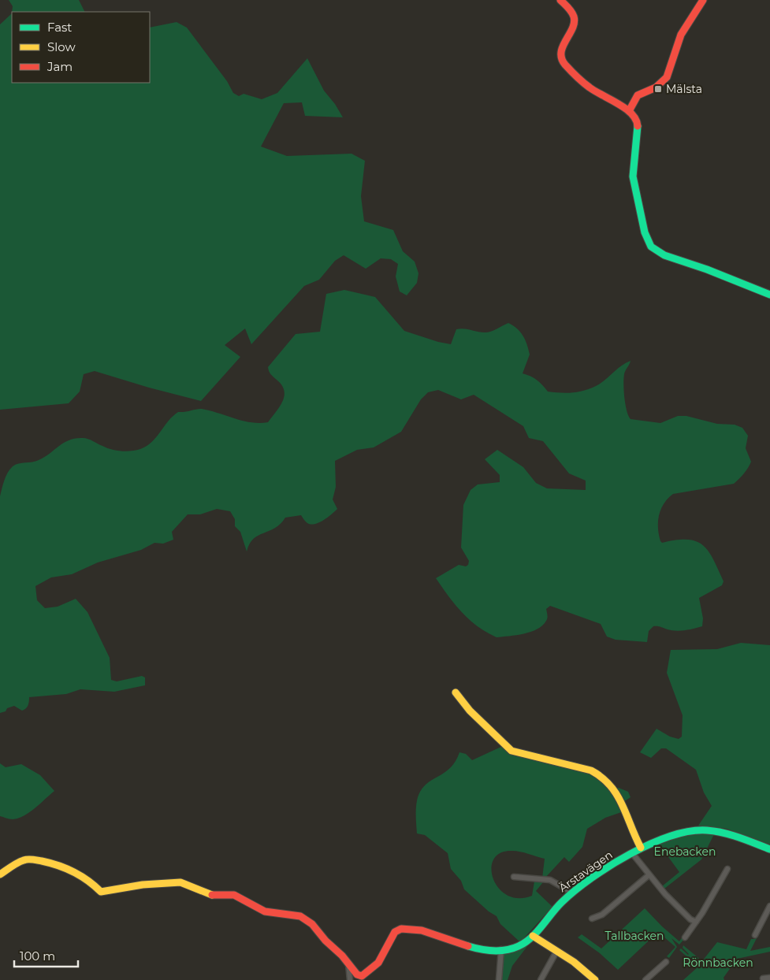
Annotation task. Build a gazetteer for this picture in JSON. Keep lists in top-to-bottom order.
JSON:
{
  "streets": {
    "street": ["Ärstavägen"]
  },
  "parks": ["Enebacken", "Tallbacken", "Rönnbacken"],
  "places": {
    "transit": ["Mälsta"]
  },
  "legend": ["Fast", "Slow", "Jam"],
  "scale_bar": "100 m"
}
